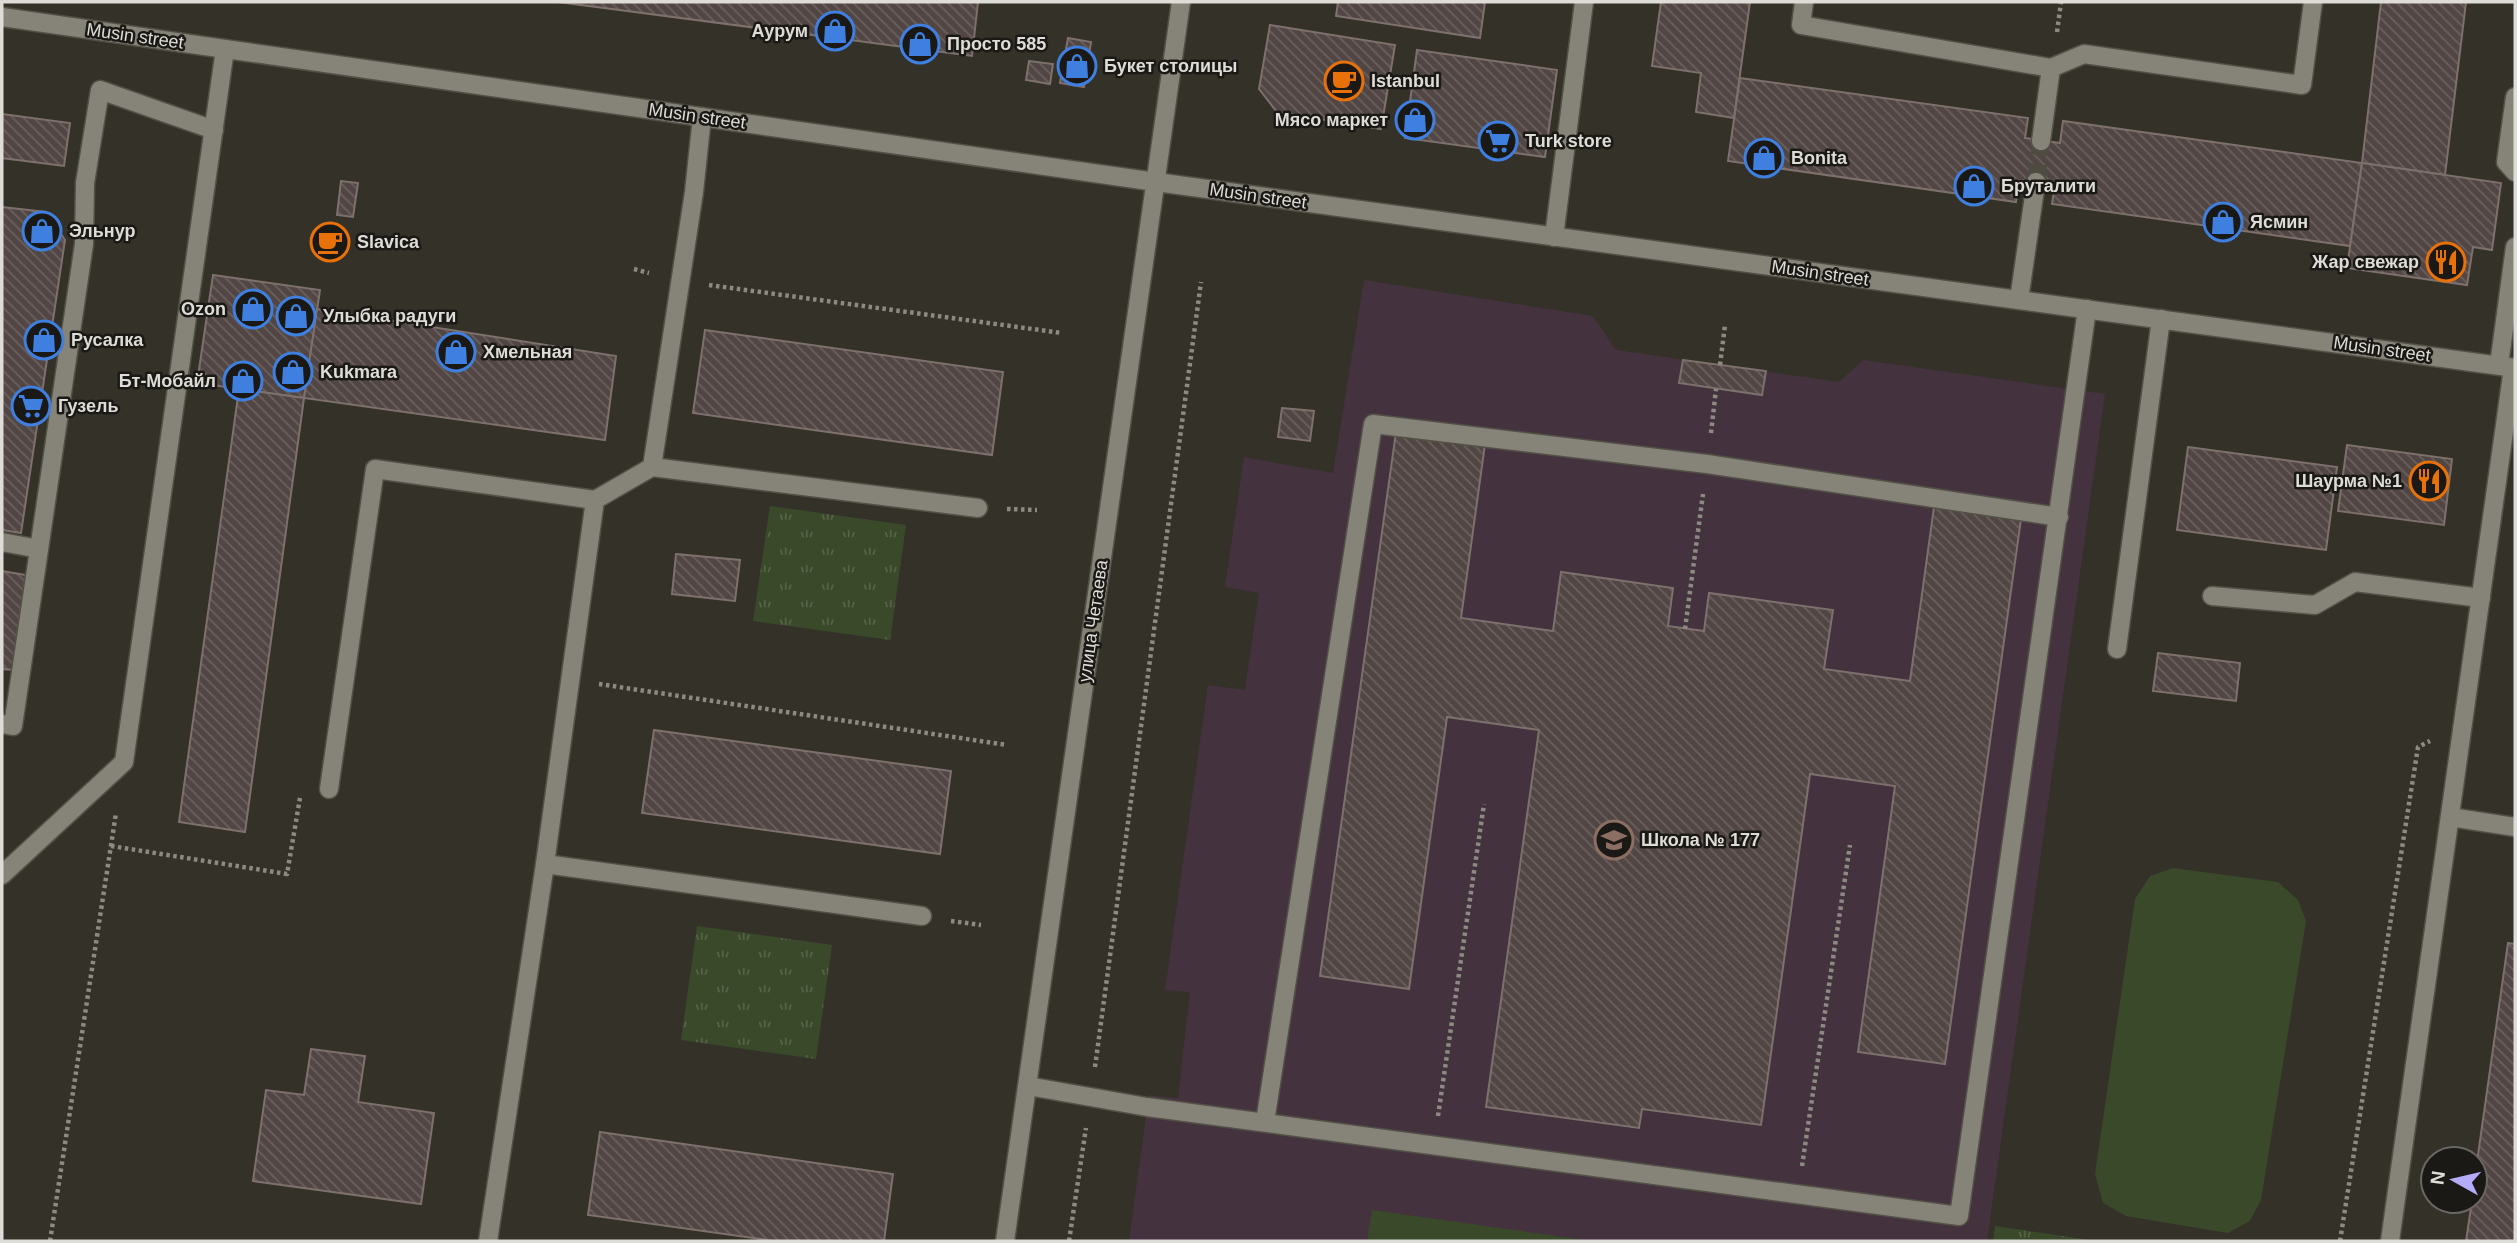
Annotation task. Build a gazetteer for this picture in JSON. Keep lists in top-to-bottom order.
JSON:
{
  "streets": {
    "street": ["Musin street", "улица Четаева"]
  },
  "crossings": [
    ["Musin street", "улица Четаева"]
  ],
  "places": {
    "shop": [
      "Аурум",
      "Просто 585",
      "Букет столицы",
      "Мясо маркет",
      "Bonita",
      "Бруталити",
      "Ясмин",
      "Эльнур",
      "Ozon",
      "Улыбка радуги",
      "Русалка",
      "Хмельная",
      "Kukmara",
      "Бт-Мобайл"
    ],
    "cafe": ["Istanbul", "Slavica"],
    "supermarket": ["Turk store", "Гузель"],
    "restaurant": ["Жар свежар", "Шаурма №1"],
    "school or university": ["Школа № 177"]
  },
  "north": "left"
}
